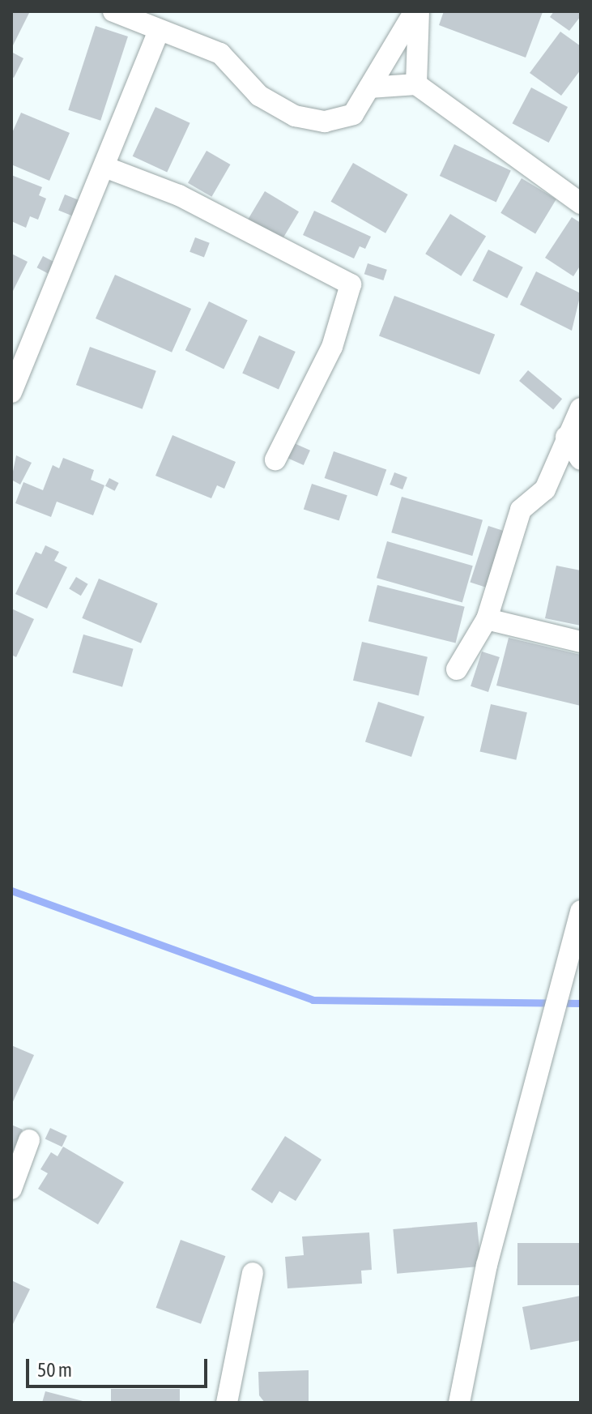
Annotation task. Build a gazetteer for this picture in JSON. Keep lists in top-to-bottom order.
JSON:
{
  "scale_bar": "50 m"
}
